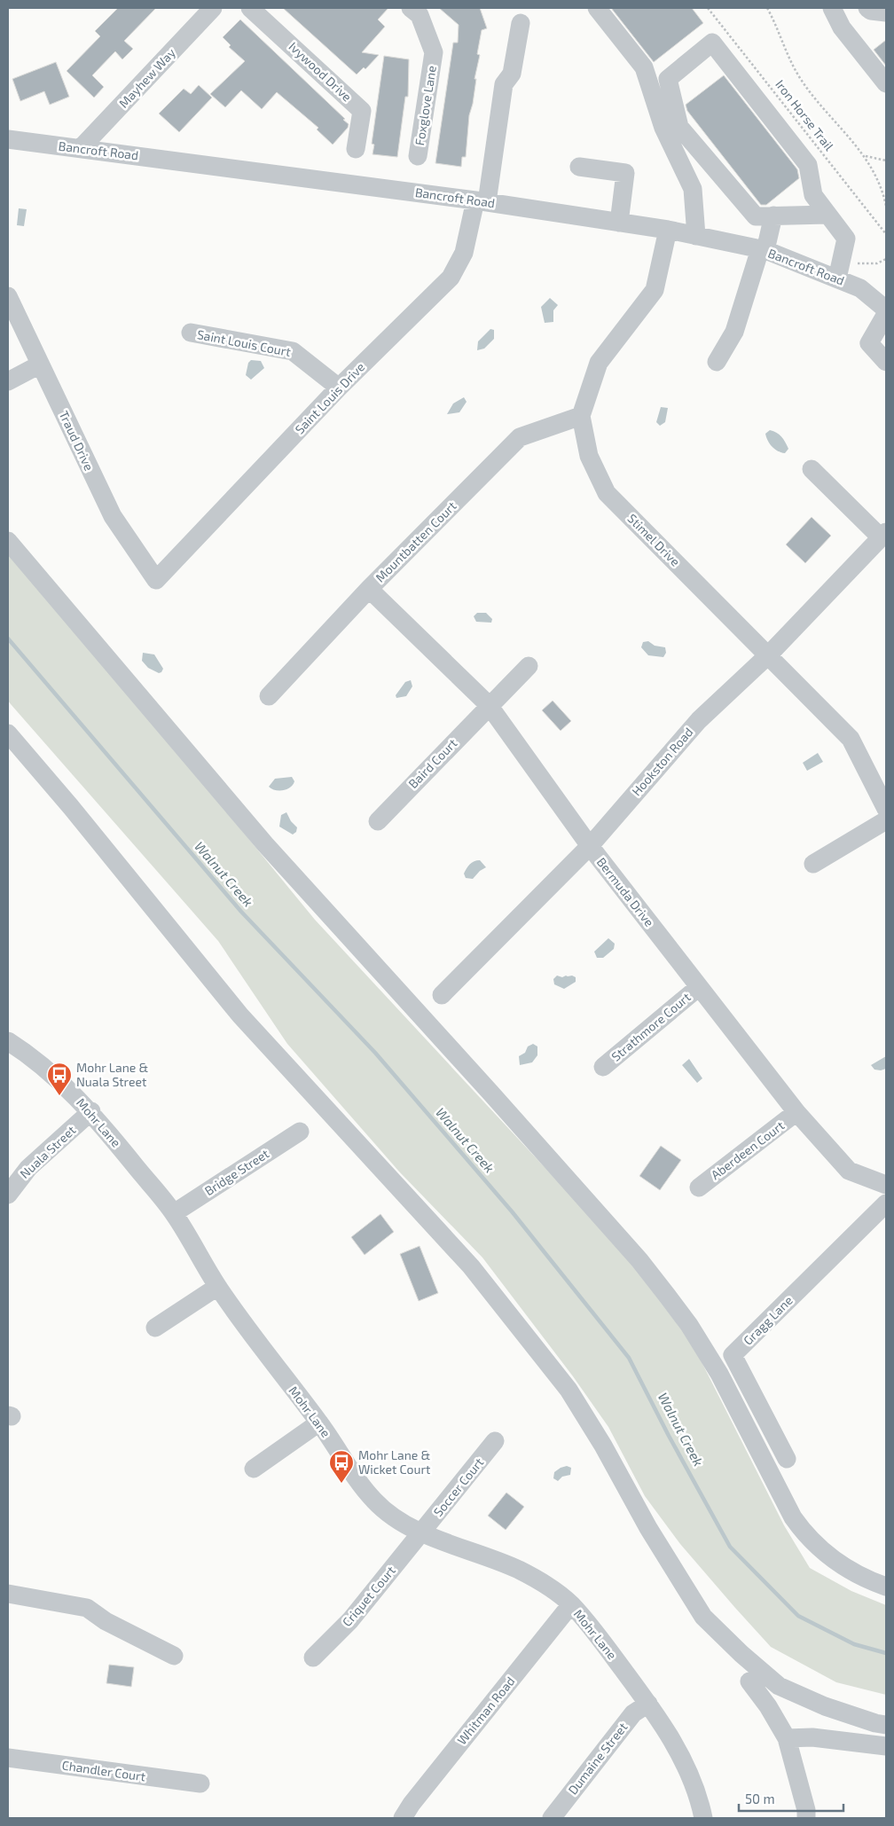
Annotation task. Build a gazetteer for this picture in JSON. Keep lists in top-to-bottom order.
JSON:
{
  "streets": {
    "street": [
      "Ivywood Drive",
      "Mayhew Way",
      "Foxglove Lane",
      "Bancroft Road",
      "Saint Louis Court",
      "Saint Louis Drive",
      "Traud Drive",
      "Stimel Drive",
      "Mountbatten Court",
      "Hookston Road",
      "Baird Court",
      "Bermuda Drive",
      "Strathmore Court",
      "Mohr Lane",
      "Aberdeen Court",
      "Nuala Street",
      "Bridge Street",
      "Gragg Lane",
      "Soccer Court",
      "Criquet Court",
      "Whitman Road",
      "Dumaine Street",
      "Chandler Court"
    ],
    "path": ["Iron Horse Trail"]
  },
  "crossings": [
    ["Mayhew Way", "Bancroft Road"],
    ["Bancroft Road", "Saint Louis Drive"],
    ["Bancroft Road", "Stimel Drive"],
    ["Saint Louis Court", "Saint Louis Drive"],
    ["Saint Louis Drive", "Traud Drive"],
    ["Stimel Drive", "Mountbatten Court"],
    ["Stimel Drive", "Hookston Road"],
    ["Mountbatten Court", "Bermuda Drive"],
    ["Hookston Road", "Bermuda Drive"],
    ["Baird Court", "Bermuda Drive"],
    ["Bermuda Drive", "Strathmore Court"],
    ["Bermuda Drive", "Aberdeen Court"],
    ["Mohr Lane", "Nuala Street"],
    ["Mohr Lane", "Bridge Street"],
    ["Mohr Lane", "Soccer Court"],
    ["Mohr Lane", "Criquet Court"],
    ["Mohr Lane", "Whitman Road"],
    ["Mohr Lane", "Dumaine Street"],
    ["Soccer Court", "Criquet Court"]
  ],
  "water": ["Walnut Creek"],
  "places": {
    "bus stop": ["Mohr Lane & Nuala Street", "Mohr Lane & Wicket Court"]
  },
  "scale_bar": "50 m"
}
